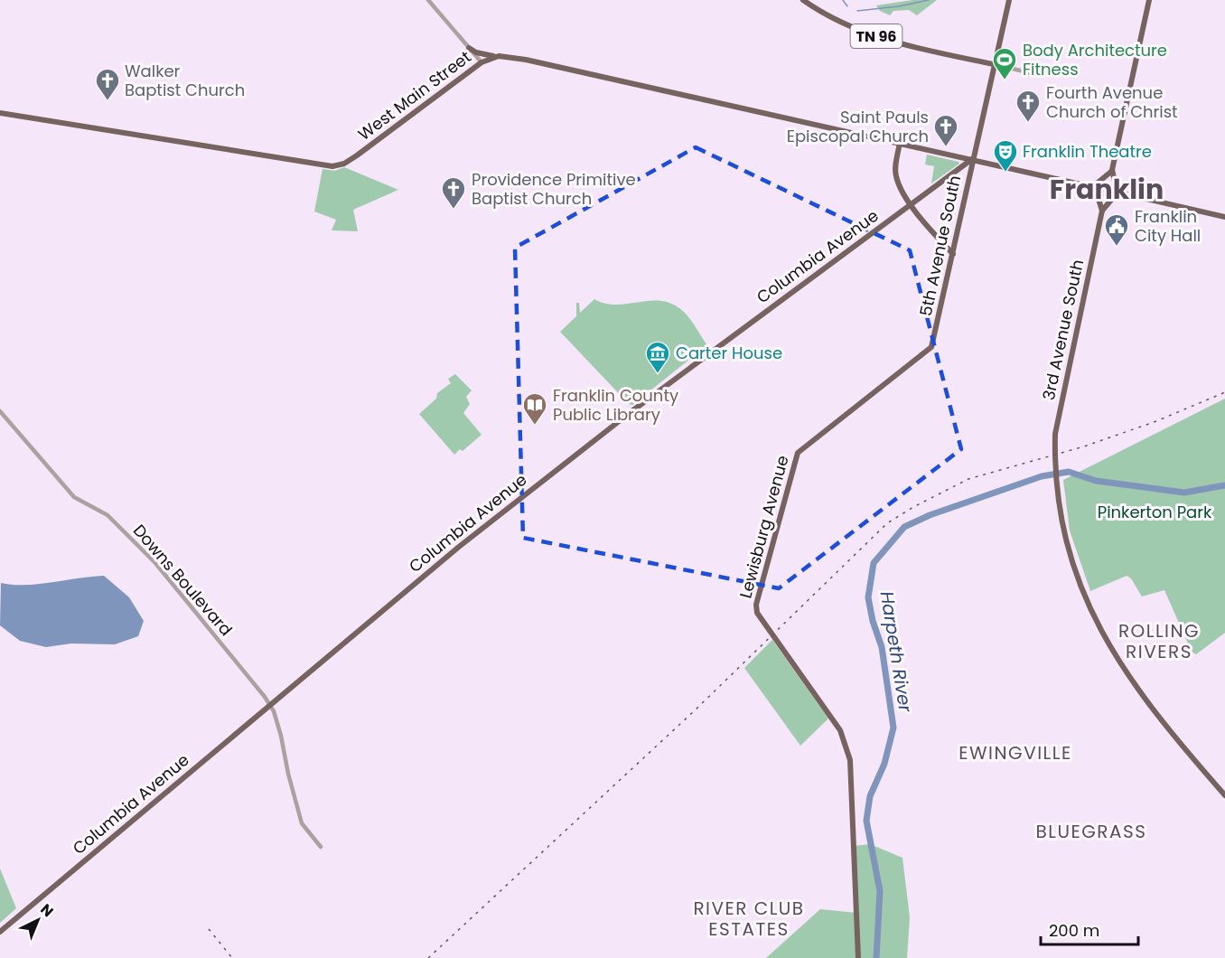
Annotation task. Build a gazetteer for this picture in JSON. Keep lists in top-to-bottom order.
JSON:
{
  "streets": {
    "main road": [
      "TN 96",
      "West Main Street",
      "5th Avenue South",
      "Columbia Avenue",
      "3rd Avenue South",
      "Lewisburg Avenue"
    ],
    "street": ["Downs Boulevard"]
  },
  "crossings": [
    ["TN 96", "5th Avenue South"],
    ["West Main Street", "5th Avenue South"],
    ["West Main Street", "Columbia Avenue"],
    ["5th Avenue South", "Columbia Avenue"],
    ["5th Avenue South", "Lewisburg Avenue"],
    ["Columbia Avenue", "Downs Boulevard"]
  ],
  "districts": [
    "Franklin",
    "ROLLING RIVERS",
    "EWINGVILLE",
    "BLUEGRASS",
    "RIVER CLUB ESTATES"
  ],
  "water": ["Harpeth River"],
  "parks": ["Pinkerton Park"],
  "places": {
    "sports": ["Body Architecture Fitness"],
    "church": [
      "Walker Baptist Church",
      "Fourth Avenue Church of Christ",
      "Saint Pauls Episcopal Church",
      "Providence Primitive Baptist Church"
    ],
    "theatre": ["Franklin Theatre"],
    "public building": ["Franklin City Hall"],
    "museum": ["Carter House"],
    "library": ["Franklin County Public Library"]
  },
  "scale_bar": "200 m",
  "north": "top right"
}
